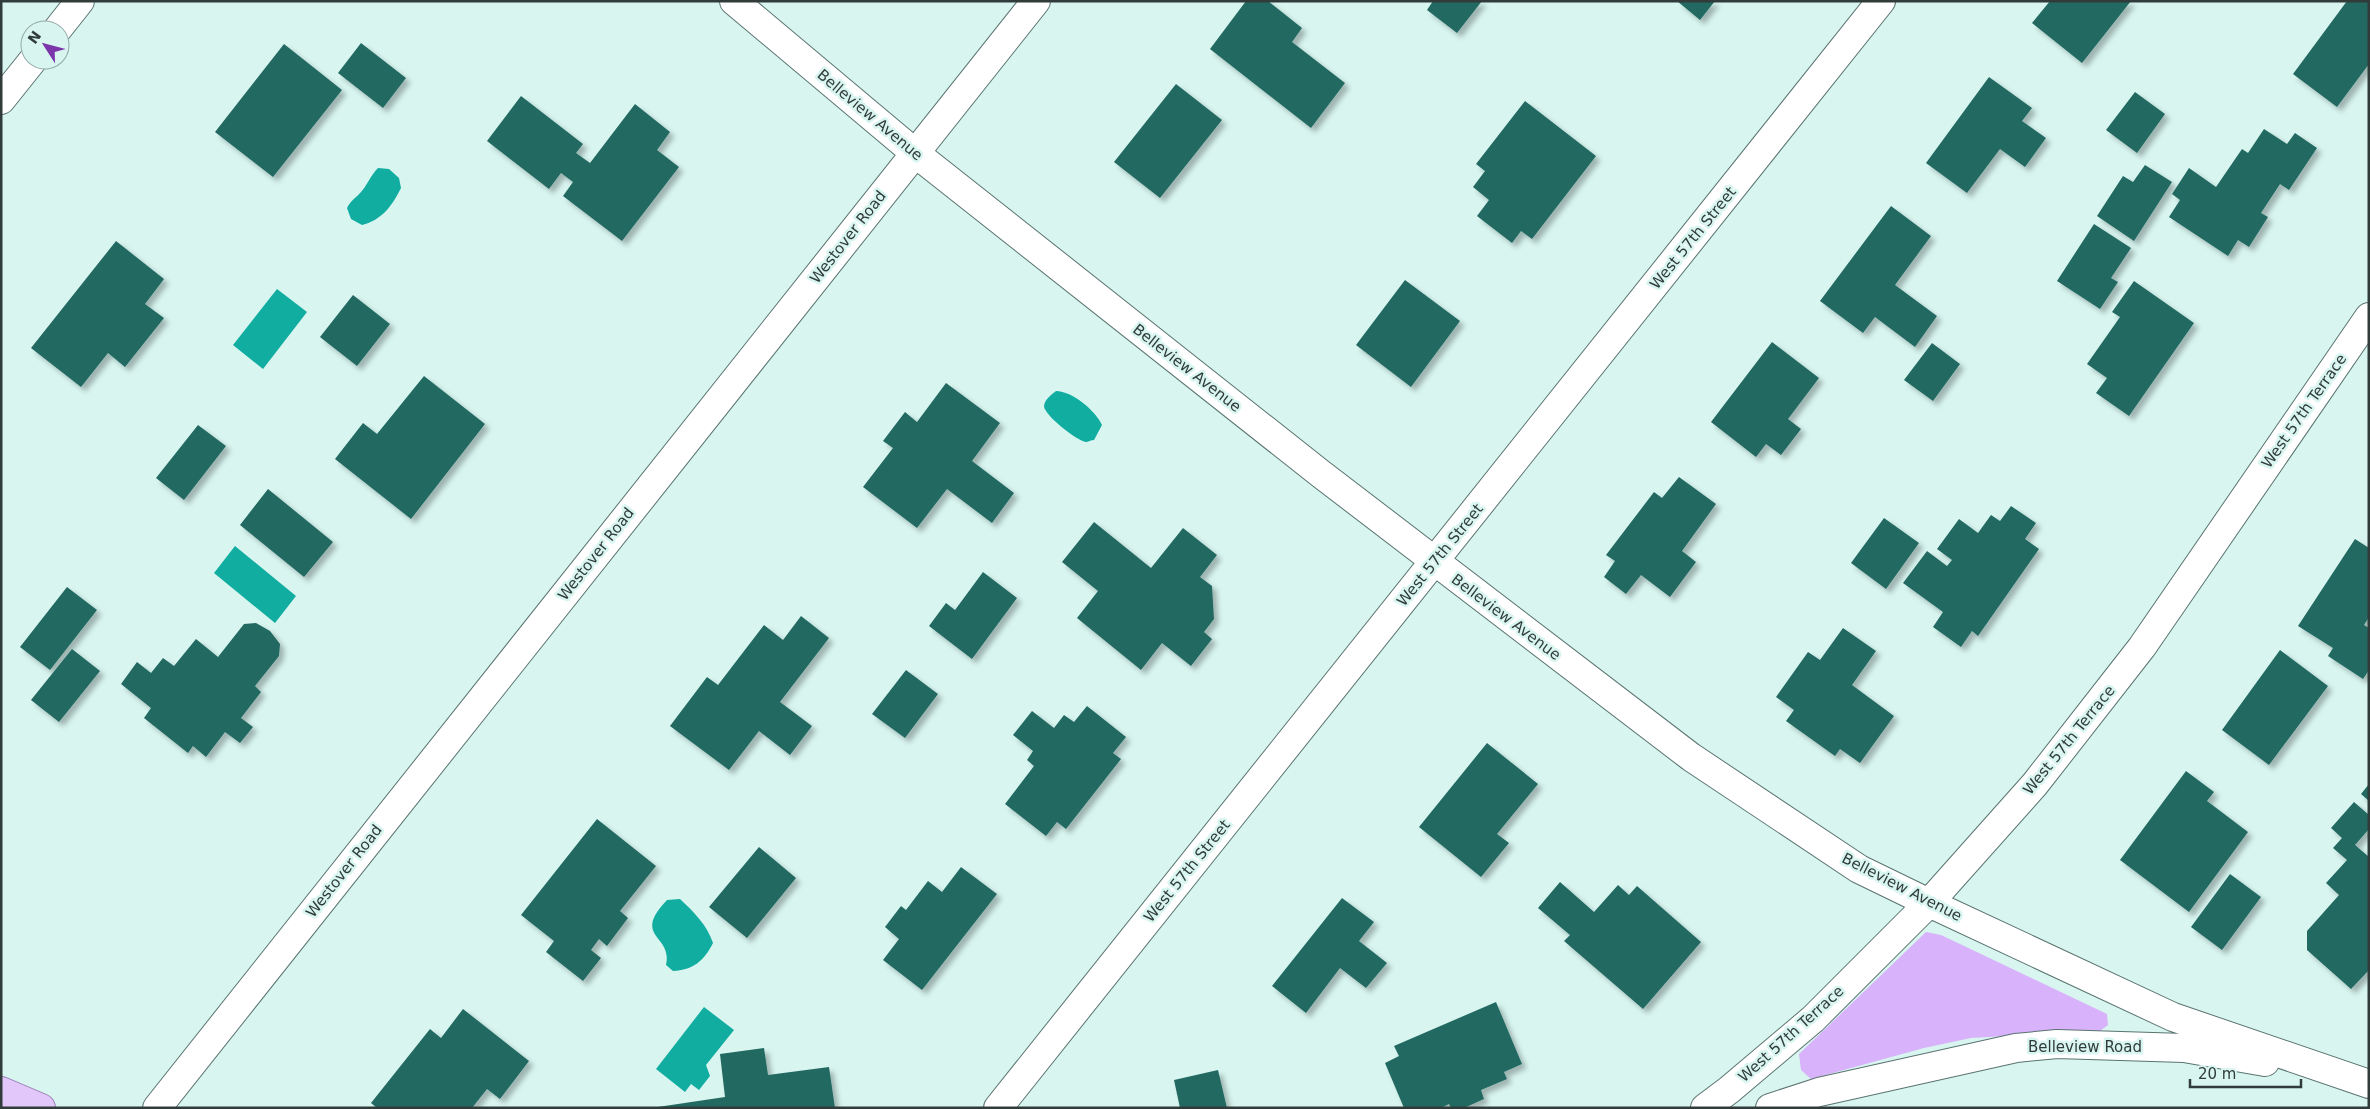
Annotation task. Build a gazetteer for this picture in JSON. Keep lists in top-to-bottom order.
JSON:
{
  "streets": {
    "street": [
      "Belleview Avenue",
      "Westover Road",
      "West 57th Street",
      "West 57th Terrace",
      "Belleview Road"
    ]
  },
  "crossings": [
    ["Belleview Avenue", "Westover Road"],
    ["Belleview Avenue", "West 57th Street"],
    ["Belleview Avenue", "West 57th Terrace"],
    ["Belleview Avenue", "Belleview Road"]
  ],
  "scale_bar": "20 m",
  "north": "top left"
}
